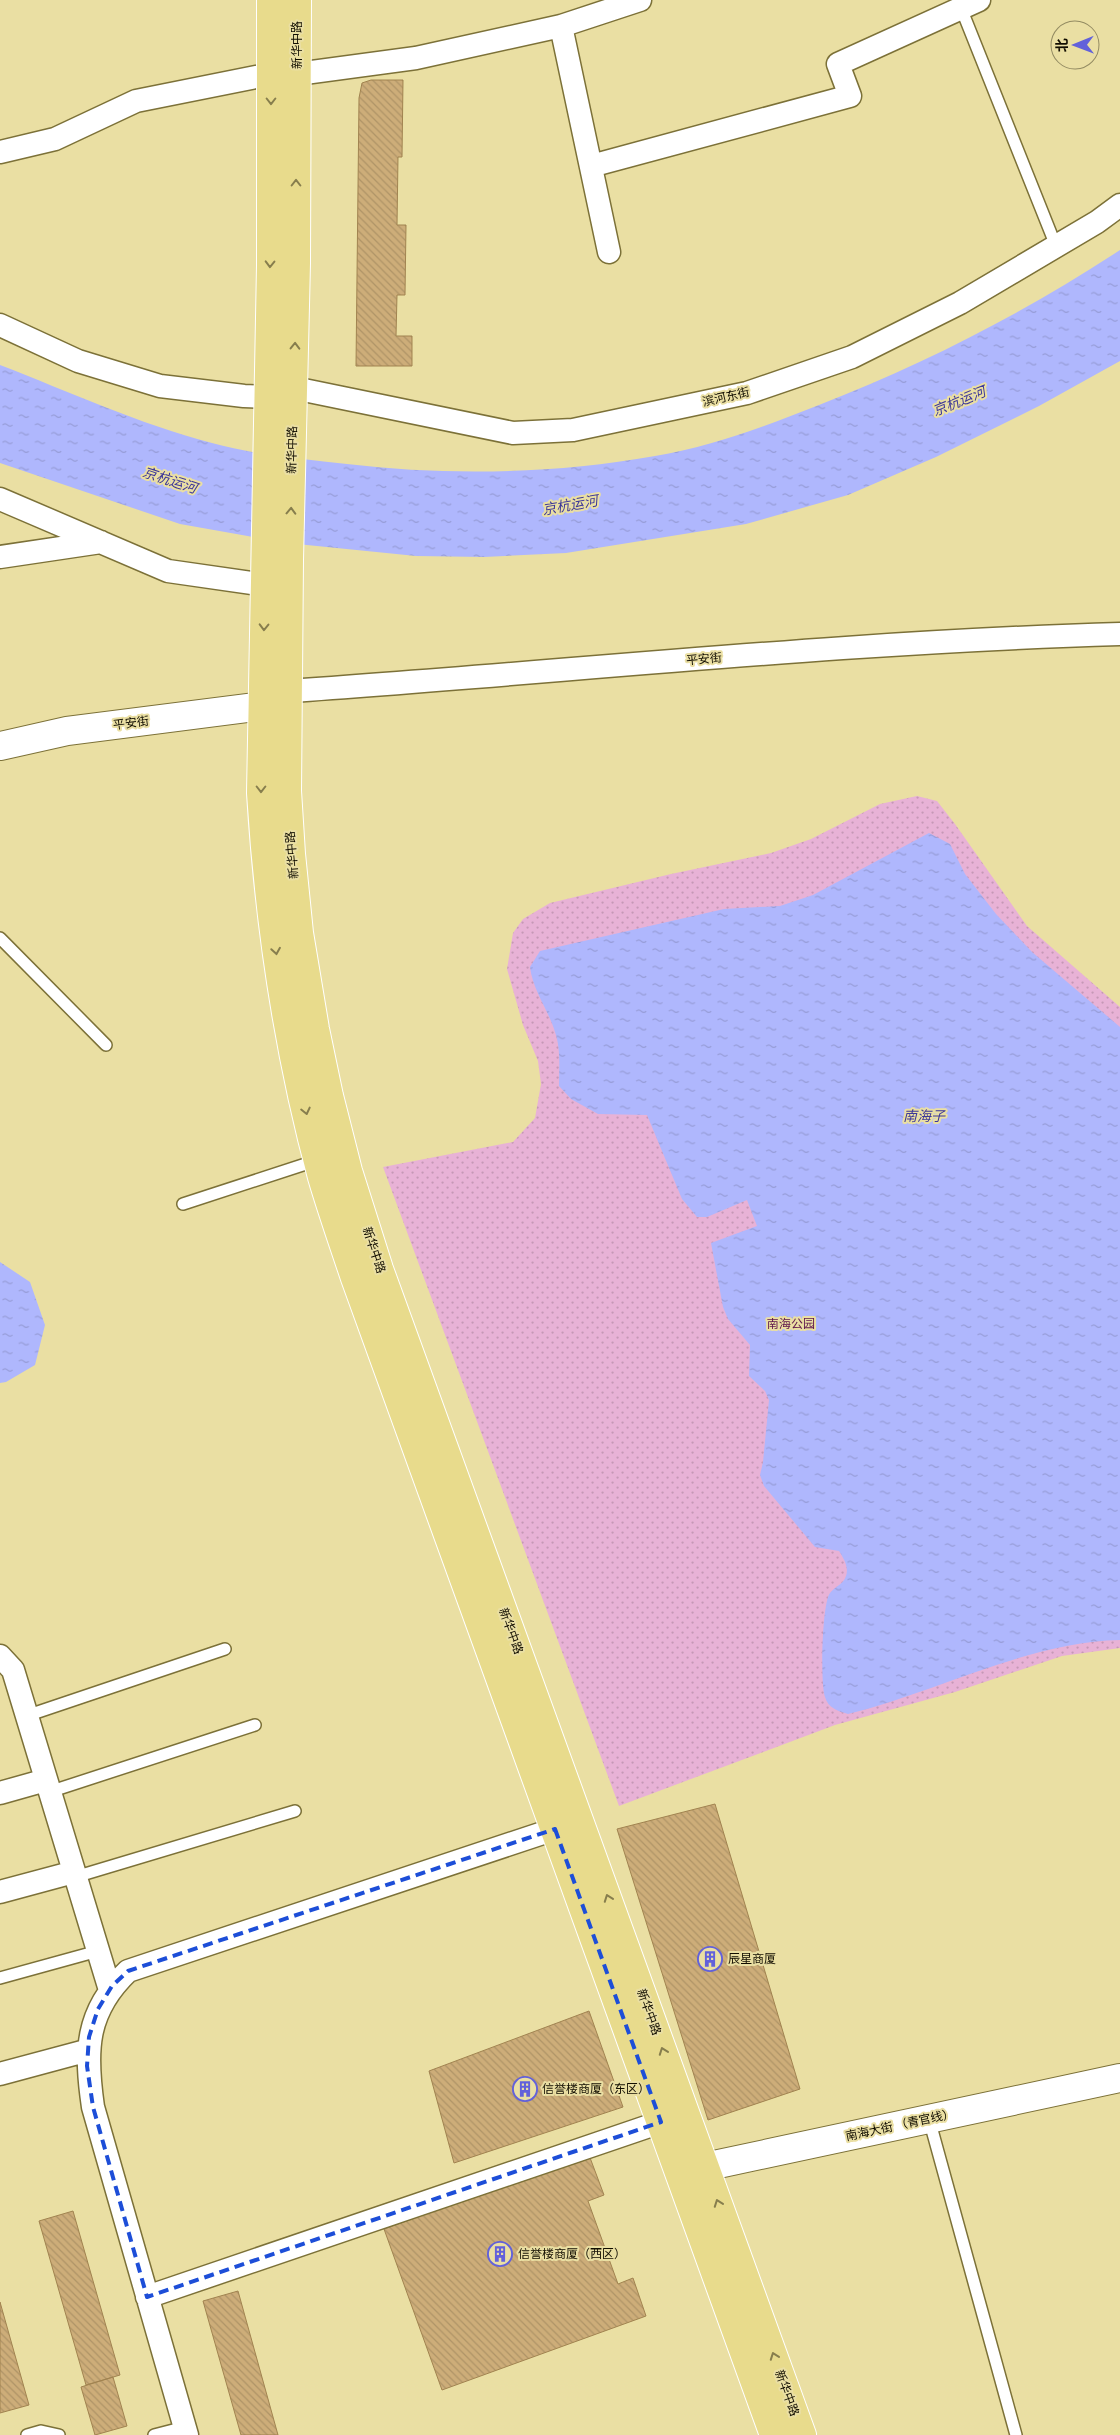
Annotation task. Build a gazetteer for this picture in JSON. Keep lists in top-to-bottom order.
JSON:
{
  "streets": {
    "main road": ["新华中路", "平安街", "南海大街 （青官线）"],
    "street": ["滨河东街"]
  },
  "crossings": [
    ["新华中路", "滨河东街"],
    ["新华中路", "平安街"],
    ["新华中路", "南海大街 （青官线）"]
  ],
  "water": ["京杭运河", "南海子"],
  "parks": ["南海公园"],
  "places": {
    "building": ["辰星商厦", "信誉楼商厦（东区）", "信誉楼商厦（西区）"]
  },
  "north": "left"
}
